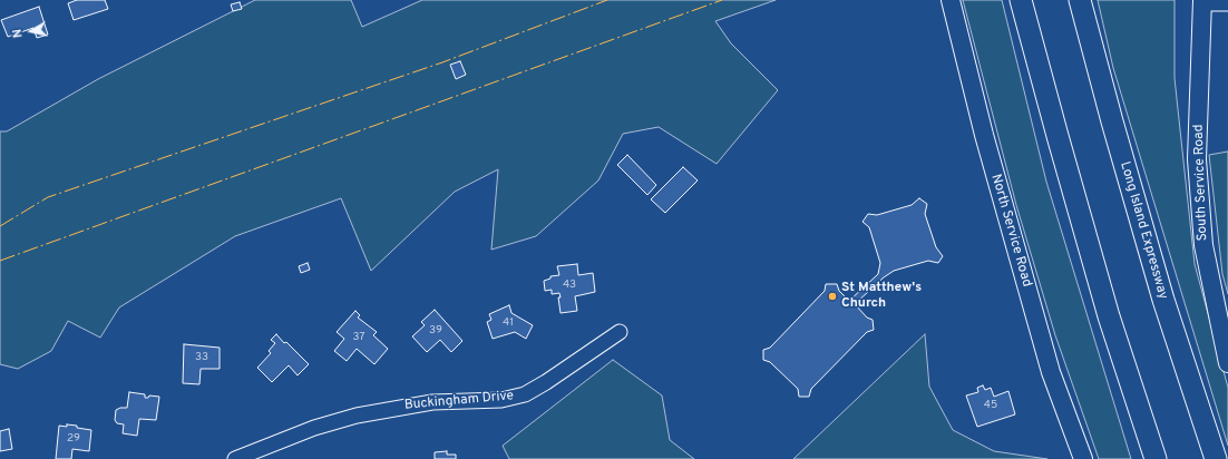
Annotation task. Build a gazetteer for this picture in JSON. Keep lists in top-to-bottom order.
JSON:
{
  "streets": {
    "highway": ["Long Island Expressway"],
    "main road": ["South Service Road", "North Service Road"],
    "street": ["Buckingham Drive"]
  },
  "places": ["St Matthew's Church"],
  "house_numbers": [
    "43",
    "41",
    "39",
    "37",
    "33",
    "45",
    "29"
  ],
  "north": "left"
}
